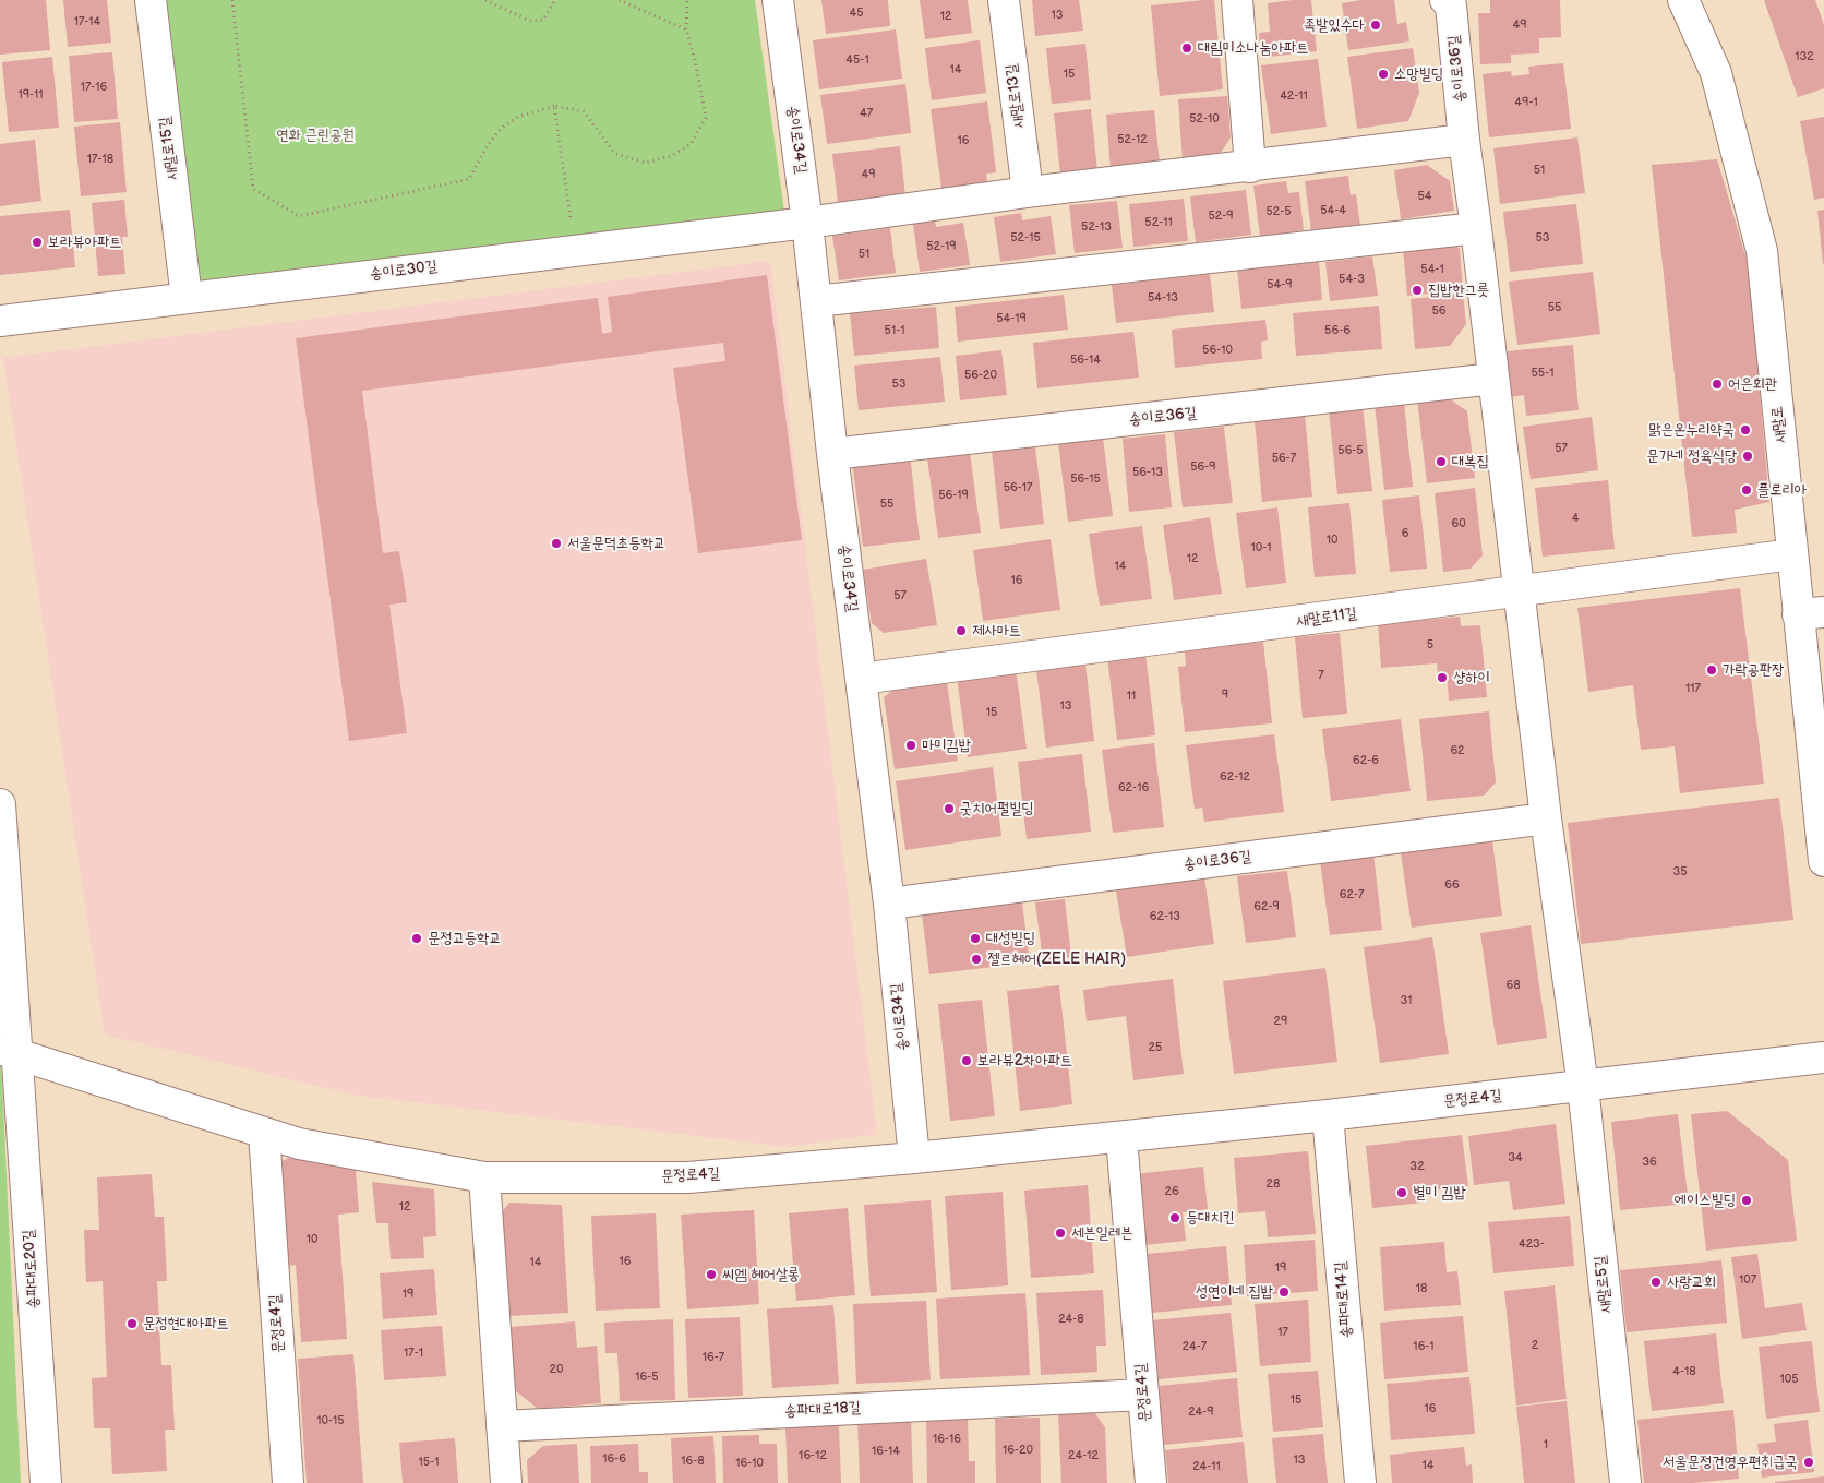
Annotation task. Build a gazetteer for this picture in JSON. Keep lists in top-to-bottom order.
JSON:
{
  "streets": {
    "street": [
      "송이로36길",
      "새말로13길",
      "송이로34길",
      "새말로15길",
      "송이로30길",
      "새말로",
      "새말로11길",
      "문정로4길",
      "송파대로20길",
      "새말로5길",
      "송파대로14길",
      "송파대로18길"
    ]
  },
  "crossings": [
    ["송이로36길", "송이로34길"],
    ["송이로36길", "새말로11길"],
    ["송이로36길", "문정로4길"],
    ["송이로36길", "새말로5길"],
    ["송이로34길", "송이로30길"],
    ["송이로34길", "새말로11길"],
    ["송이로34길", "문정로4길"],
    ["새말로15길", "송이로30길"],
    ["새말로", "새말로11길"],
    ["문정로4길", "송파대로20길"],
    ["문정로4길", "새말로5길"],
    ["문정로4길", "송파대로14길"],
    ["문정로4길", "송파대로18길"]
  ],
  "parks": ["연화 근린공원"],
  "places": [
    "족발있수다",
    "대림미소나눔아파트",
    "소망빌딩",
    "보라뷰아파트",
    "집밥한그릇",
    "어은회관",
    "맑은온누리약국",
    "문가네 정육식당",
    "대복집",
    "플로리아",
    "서울문덕초등학교",
    "제사마트",
    "가락공판장",
    "샹하이",
    "마미김밥",
    "굿치어펄빌딩",
    "문정고등학교",
    "대성빌딩",
    "젤르헤어(ZELE HAIR)",
    "보라뷰2차아파트",
    "별미 김밥",
    "에이스빌딩",
    "등대치킨",
    "세븐일레븐",
    "씨엠 헤어살롱",
    "사랑교회",
    "성연이네 집밥",
    "문정현대아파트",
    "서울문정건영우편취급국"
  ],
  "house_numbers": [
    "45",
    "13",
    "12",
    "17-14",
    "49",
    "132",
    "45-1",
    "14",
    "15",
    "17-16",
    "19-11",
    "42-11",
    "49-1",
    "47",
    "52-10",
    "52-12",
    "16",
    "17-18",
    "51",
    "49",
    "54",
    "54-4",
    "52-5",
    "52-9",
    "52-11",
    "52-13",
    "52-15",
    "53",
    "52-19",
    "51",
    "54-1",
    "54-3",
    "54-9",
    "54-13",
    "55",
    "56",
    "54-19",
    "51-1",
    "56-6",
    "56-10",
    "56-14",
    "55-1",
    "56-20",
    "53",
    "57",
    "56-5",
    "56-7",
    "56-9",
    "56-13",
    "56-15",
    "56-17",
    "56-19",
    "55",
    "4",
    "60",
    "6",
    "10",
    "10-1",
    "12",
    "14",
    "16",
    "57",
    "5",
    "7",
    "117",
    "9",
    "11",
    "13",
    "15",
    "62",
    "62-6",
    "62-12",
    "62-16",
    "35",
    "66",
    "62-7",
    "62-9",
    "62-13",
    "68",
    "31",
    "29",
    "25",
    "34",
    "36",
    "32",
    "28",
    "26",
    "12",
    "10",
    "423-",
    "16",
    "14",
    "19",
    "107",
    "18",
    "19",
    "24-8",
    "17",
    "2",
    "24-7",
    "16-1",
    "17-1",
    "16-7",
    "20",
    "4-18",
    "16-5",
    "105",
    "15",
    "16",
    "24-9",
    "10-15",
    "16-16",
    "1",
    "16-20",
    "16-14",
    "16-12",
    "24-12",
    "16-6",
    "13",
    "16-8",
    "15-1",
    "16-10",
    "14",
    "24-11"
  ]
}
